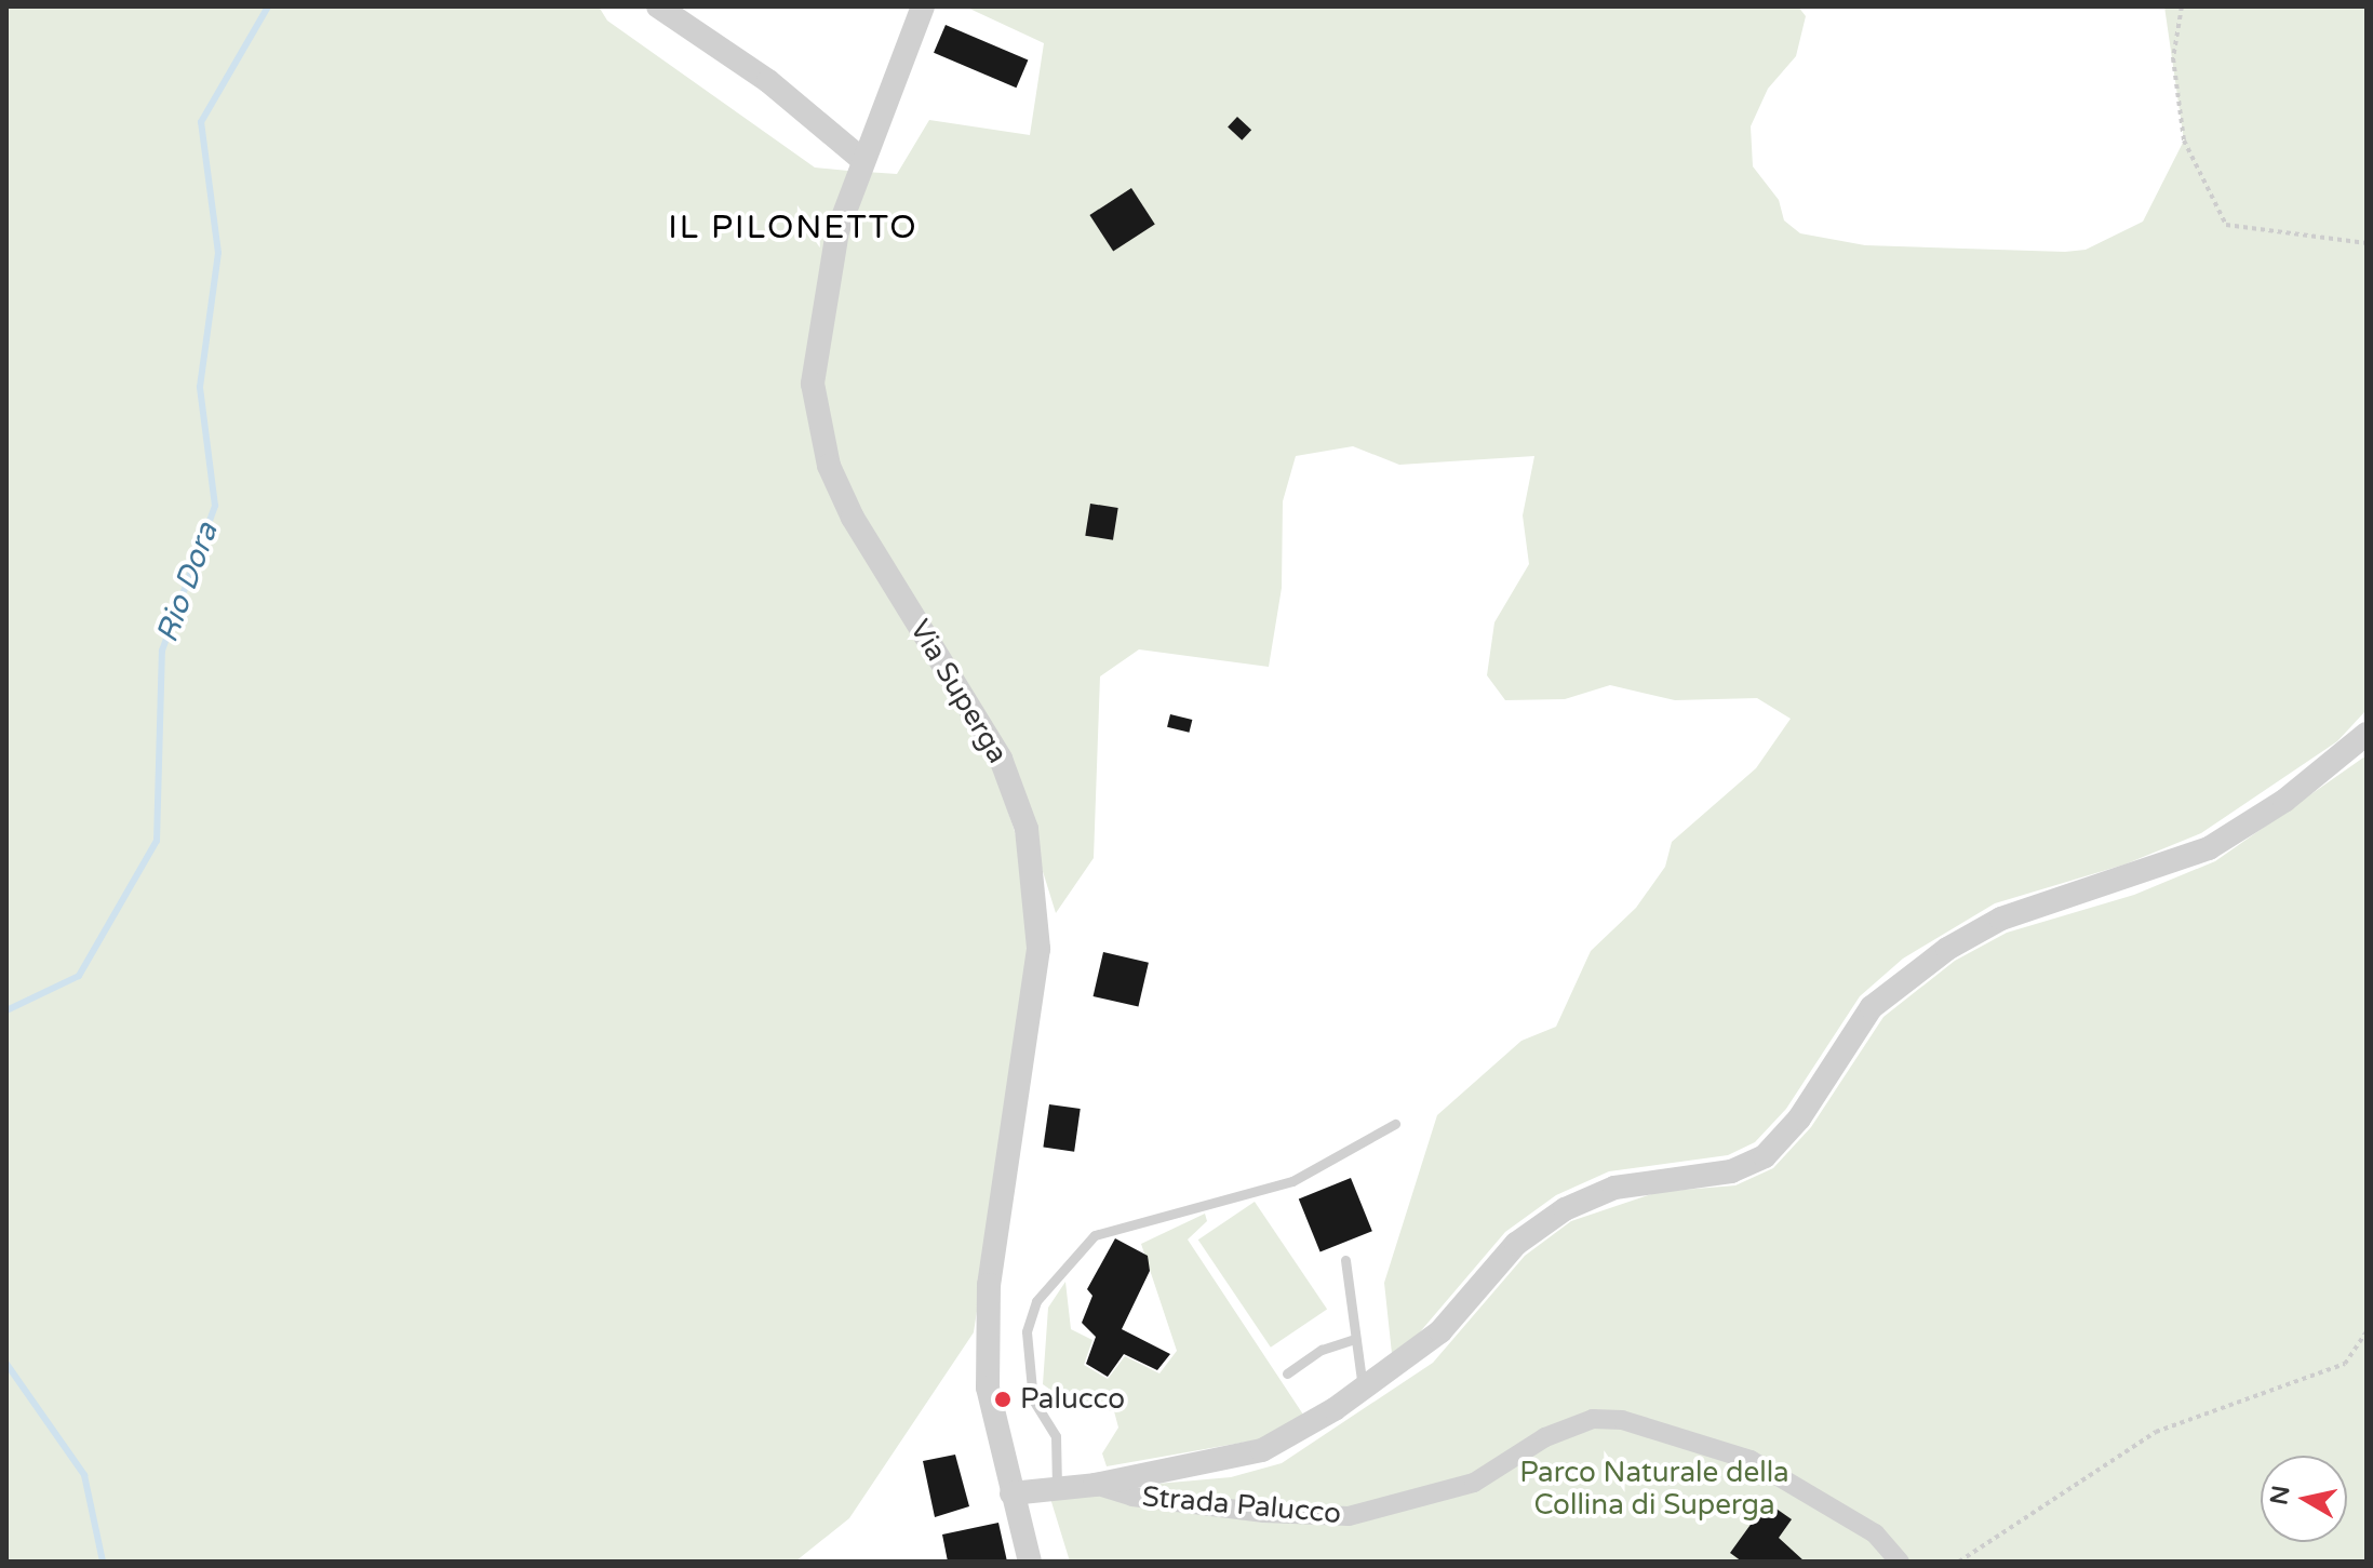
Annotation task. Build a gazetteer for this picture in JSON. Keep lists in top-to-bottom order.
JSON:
{
  "streets": {
    "street": ["Via Superga", "Strada Palucco"]
  },
  "districts": ["IL PILONETTO"],
  "water": ["Rio Dora"],
  "parks": ["Parco Naturale della Collina di Superga"],
  "places": ["Palucco"],
  "north": "left"
}
